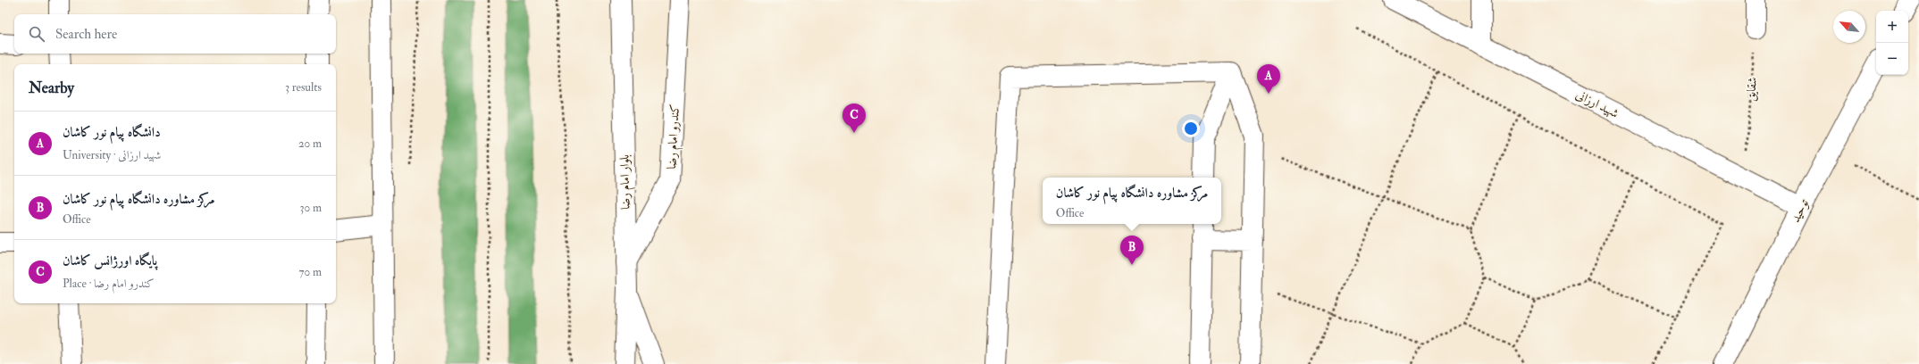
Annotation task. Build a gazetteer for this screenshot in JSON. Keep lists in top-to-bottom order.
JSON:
{
  "streets": {
    "street": [
      "شهید ارزانی",
      "کندرو امام رضا",
      "بلوار امام رضا",
      "توحید"
    ],
    "path": ["شقایق"]
  },
  "crossings": [
    ["شقایق", "شهید ارزانی"],
    ["شهید ارزانی", "توحید"],
    ["کندرو امام رضا", "بلوار امام رضا"]
  ],
  "north": "top left",
  "page": {
    "map_buttons": ["+", "−"],
    "search": "Search here",
    "pins": ["A", "C", "B"],
    "heading": ["Nearby", "3 results"],
    "list": [
      {
        "mark": "A",
        "name": "دانشگاه پیام نور کاشان",
        "note": "University · شهید ارزانی",
        "value": "20 m"
      },
      {
        "mark": "B",
        "name": "مرکز مشاوره دانشگاه پیام نور کاشان",
        "note": "Office",
        "value": "30 m"
      },
      {
        "mark": "C",
        "name": "پایگاه اورژانس کاشان",
        "note": "Place · کندرو امام رضا",
        "value": "70 m"
      }
    ],
    "popup": ["مرکز مشاوره دانشگاه پیام نور کاشان", "Office"]
  }
}
